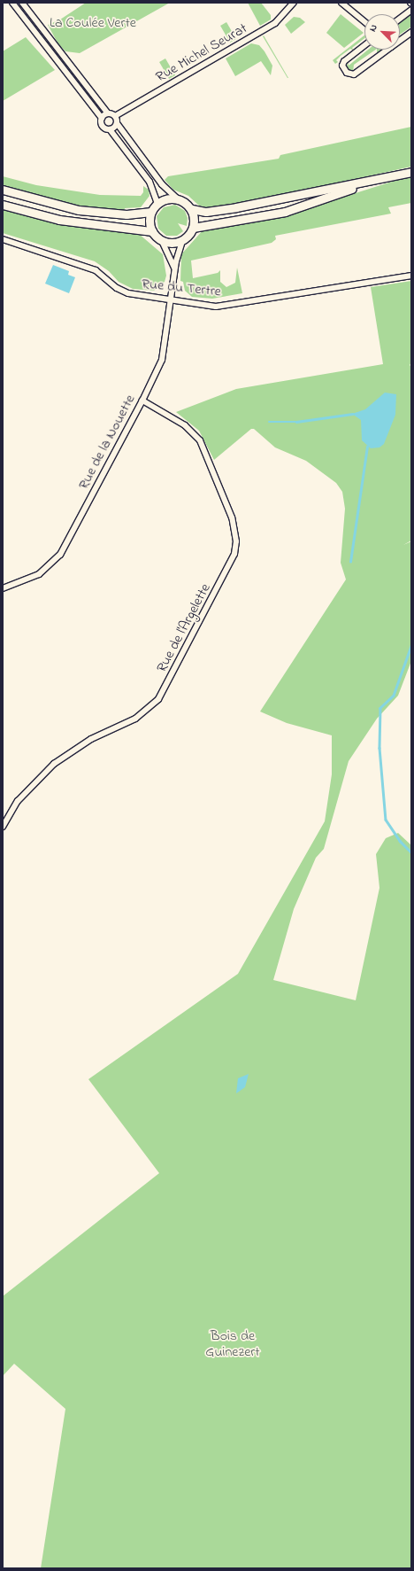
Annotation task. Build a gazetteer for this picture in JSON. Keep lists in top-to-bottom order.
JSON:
{
  "streets": {
    "street": [
      "Rue Michel Seurat",
      "Rue du Tertre",
      "Rue de la Nouette",
      "Rue de l'Argelette"
    ]
  },
  "crossings": [
    ["Rue du Tertre", "Rue de la Nouette"],
    ["Rue de la Nouette", "Rue de l'Argelette"]
  ],
  "parks": ["La Coulée Verte", "Bois de Guinezert"],
  "north": "top left"
}
